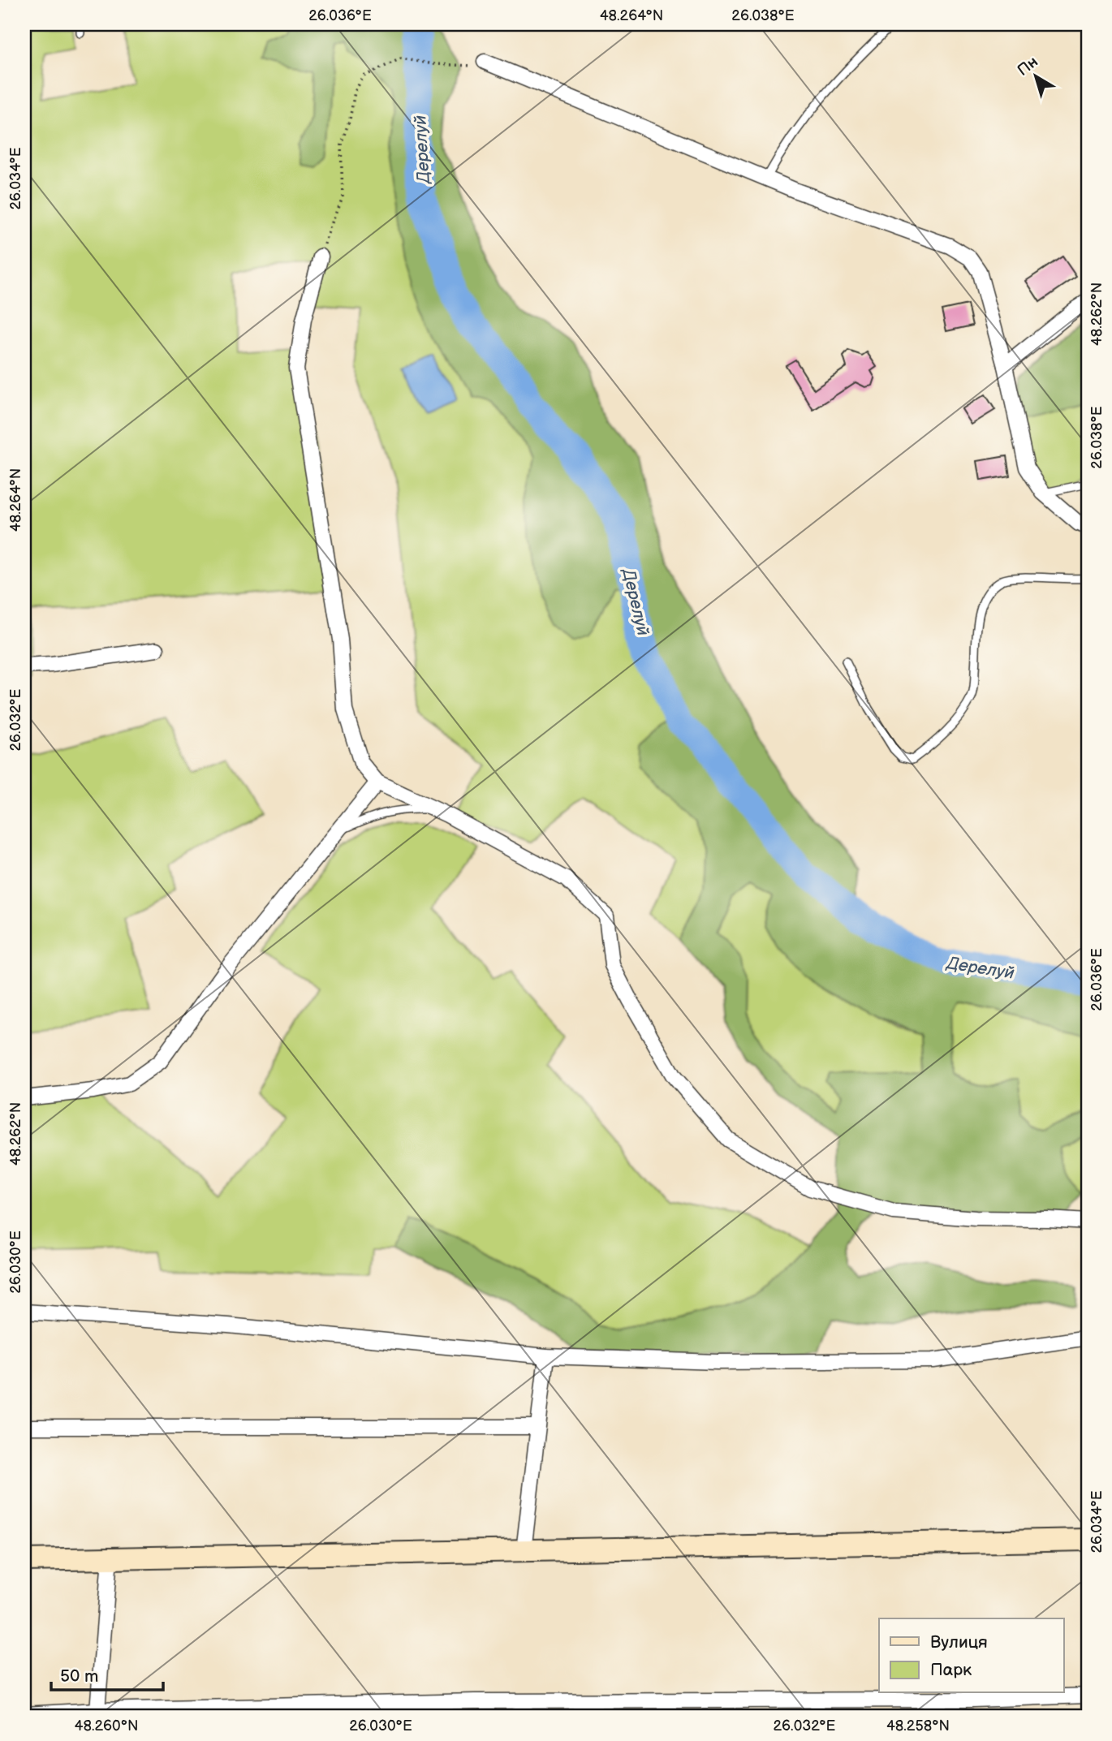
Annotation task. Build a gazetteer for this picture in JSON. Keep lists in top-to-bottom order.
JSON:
{
  "water": ["Дерелуй"],
  "legend": ["Вулиця", "Парк"],
  "scale_bar": "50 m",
  "north": "top left",
  "coordinates": [
    "26.036°E",
    "48.264°N",
    "26.038°E",
    "26.034°E",
    "48.262°N",
    "26.032°E",
    "26.030°E",
    "48.260°N",
    "48.258°N"
  ]
}
